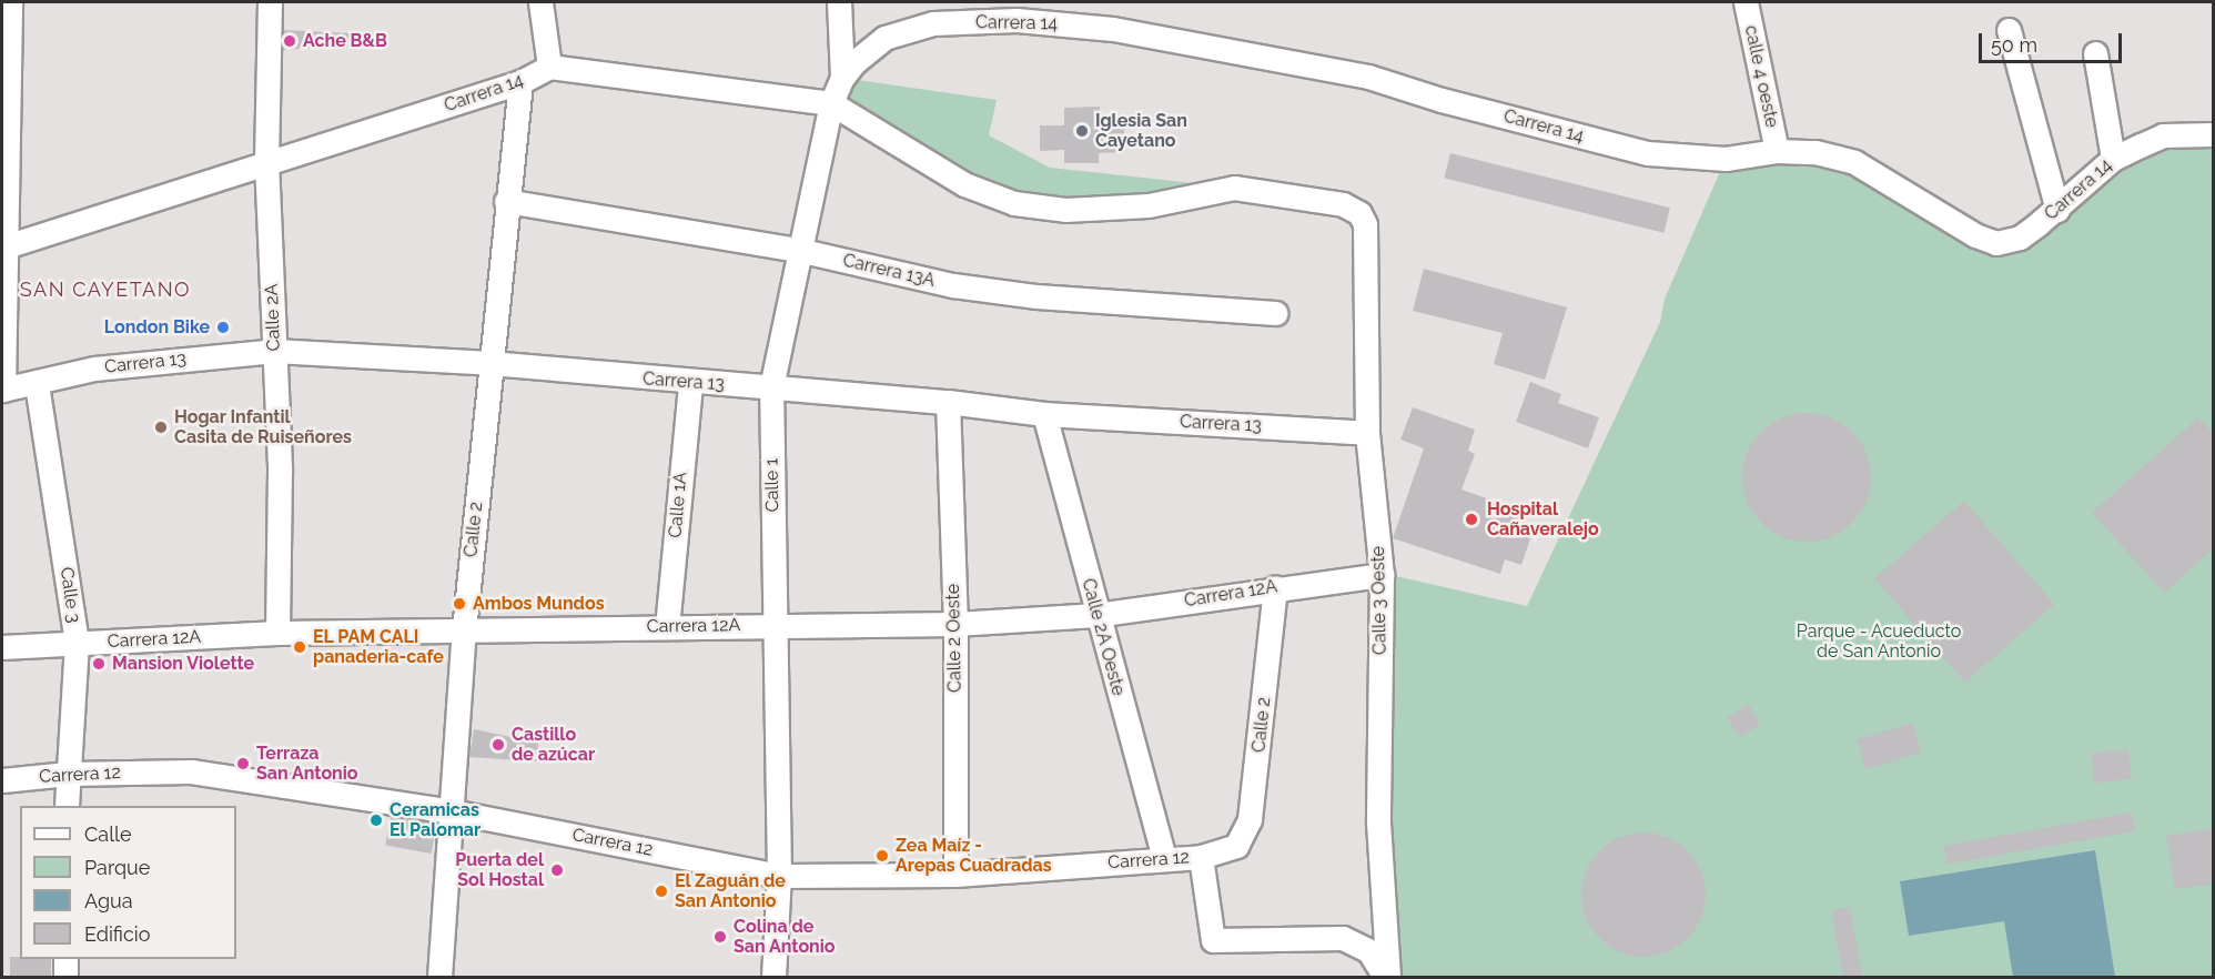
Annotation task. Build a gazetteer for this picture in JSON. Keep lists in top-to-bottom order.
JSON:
{
  "streets": {
    "street": [
      "Carrera 14",
      "calle 4 oeste",
      "Carrera 13A",
      "Calle 2A",
      "Carrera 13",
      "Calle 1",
      "Calle 1A",
      "Calle 2",
      "Carrera 12A",
      "Calle 3",
      "Calle 3 Oeste",
      "Calle 2A Oeste",
      "Calle 2 Oeste",
      "Carrera 12"
    ]
  },
  "crossings": [
    ["Carrera 14", "calle 4 oeste"],
    ["Carrera 14", "Calle 2A"],
    ["Carrera 14", "Calle 1"],
    ["Carrera 14", "Calle 2"],
    ["Carrera 13A", "Calle 1"],
    ["Carrera 13A", "Calle 2"],
    ["Calle 2A", "Carrera 13"],
    ["Calle 2A", "Carrera 12A"],
    ["Carrera 13", "Calle 1"],
    ["Carrera 13", "Calle 1A"],
    ["Carrera 13", "Calle 2"],
    ["Carrera 13", "Calle 3"],
    ["Carrera 13", "Calle 3 Oeste"],
    ["Carrera 13", "Calle 2A Oeste"],
    ["Carrera 13", "Calle 2 Oeste"],
    ["Calle 1", "Carrera 12A"],
    ["Calle 1", "Calle 3 Oeste"],
    ["Calle 1", "Carrera 12"],
    ["Calle 1A", "Carrera 12A"],
    ["Calle 2", "Carrera 12A"],
    ["Calle 2", "Carrera 12"],
    ["Carrera 12A", "Calle 3"],
    ["Carrera 12A", "Calle 3 Oeste"],
    ["Carrera 12A", "Calle 2A Oeste"],
    ["Carrera 12A", "Calle 2 Oeste"],
    ["Calle 3", "Carrera 12"],
    ["Calle 2A Oeste", "Carrera 12"],
    ["Calle 2 Oeste", "Carrera 12"]
  ],
  "districts": ["SAN CAYETANO"],
  "parks": ["Parque - Acueducto de San Antonio"],
  "places": [
    "Ache B&B",
    "Iglesia San Cayetano",
    "London Bike",
    "Hogar Infantil Casita de Ruiseñores",
    "Hospital Cañaveralejo",
    "Ambos Mundos",
    "EL PAM CALI panaderia-cafe",
    "Mansion Violette",
    "Castillo de azúcar",
    "Terraza San Antonio",
    "Ceramicas El Palomar",
    "Zea Maíz - Arepas Cuadradas",
    "Puerta del Sol Hostal",
    "El Zaguán de San Antonio",
    "Colina de San Antonio"
  ],
  "legend": [
    "Calle",
    "Parque",
    "Agua",
    "Edificio"
  ],
  "scale_bar": "50 m"
}
